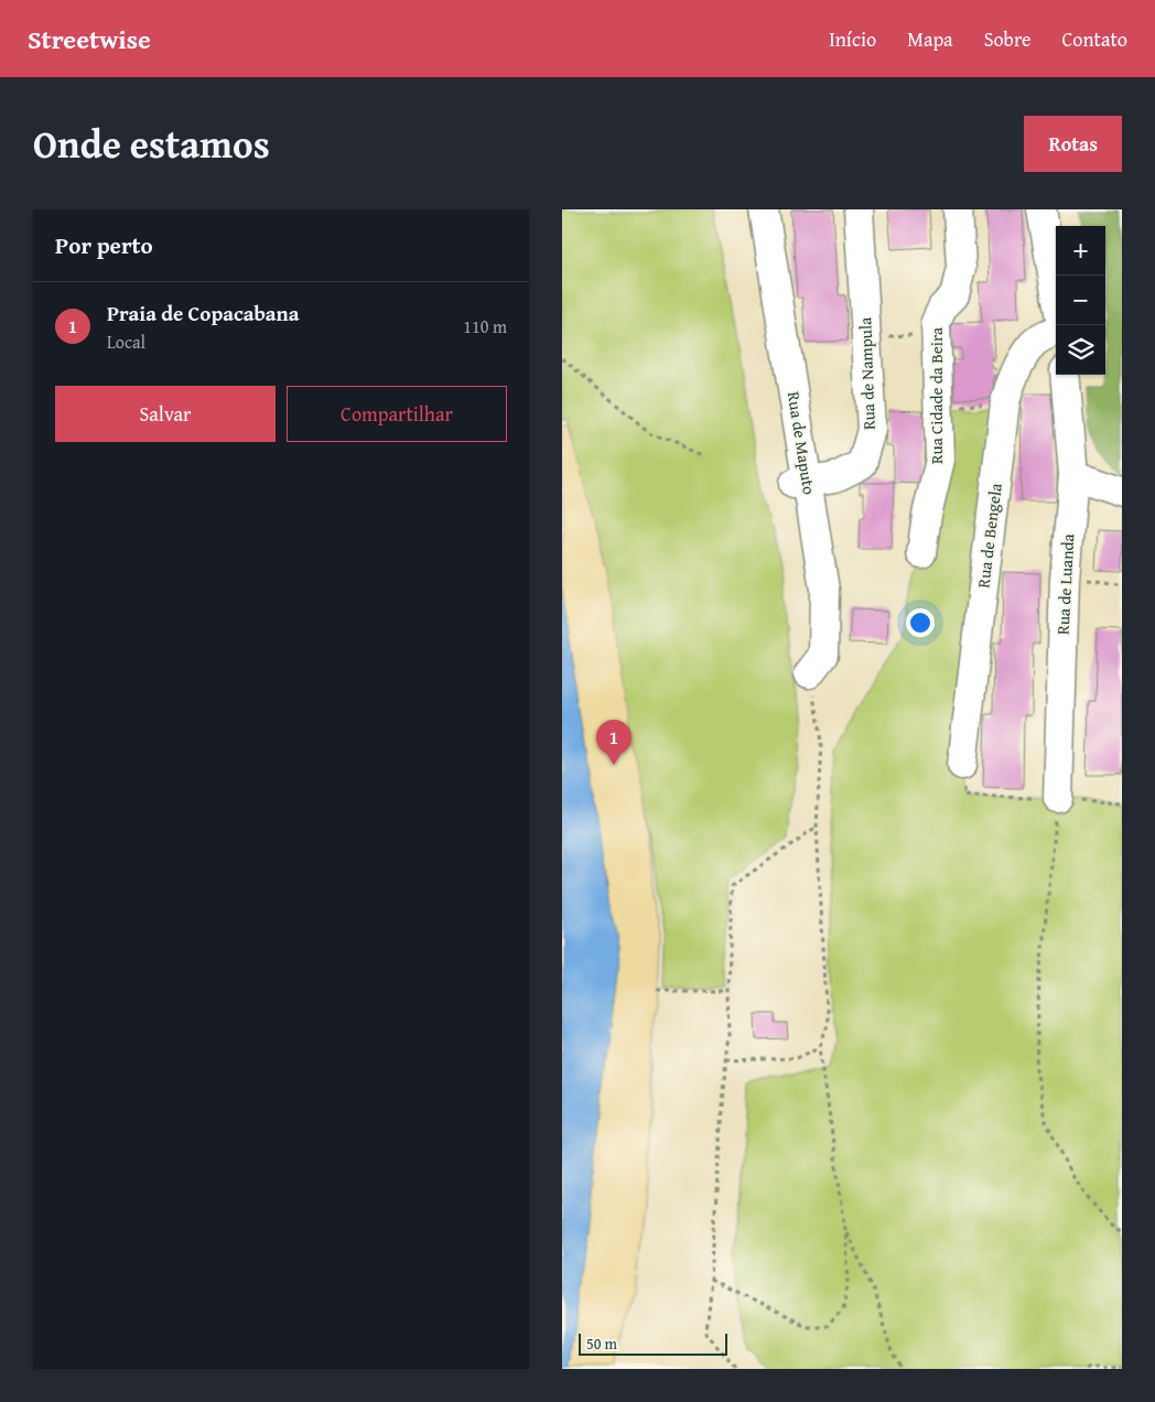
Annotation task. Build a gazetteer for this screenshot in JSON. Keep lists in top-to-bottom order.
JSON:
{
  "streets": {
    "street": [
      "Rua de Nampula",
      "Rua Cidade da Beira",
      "Rua de Maputo",
      "Rua de Bengela",
      "Rua de Luanda"
    ]
  },
  "crossings": [
    ["Rua de Nampula", "Rua de Maputo"]
  ],
  "scale_bar": "50 m",
  "page": {
    "header": "Streetwise",
    "nav": [
      "Início",
      "Mapa",
      "Sobre",
      "Contato"
    ],
    "title": "Onde estamos",
    "buttons": [
      "Rotas",
      ["Salvar", "Compartilhar"]
    ],
    "heading": "Por perto",
    "map_buttons": ["+", "−"],
    "list": [
      {
        "mark": "1",
        "name": "Praia de Copacabana",
        "note": "Local",
        "value": "110 m"
      }
    ],
    "pins": "1",
    "scale": "50 m"
  }
}
